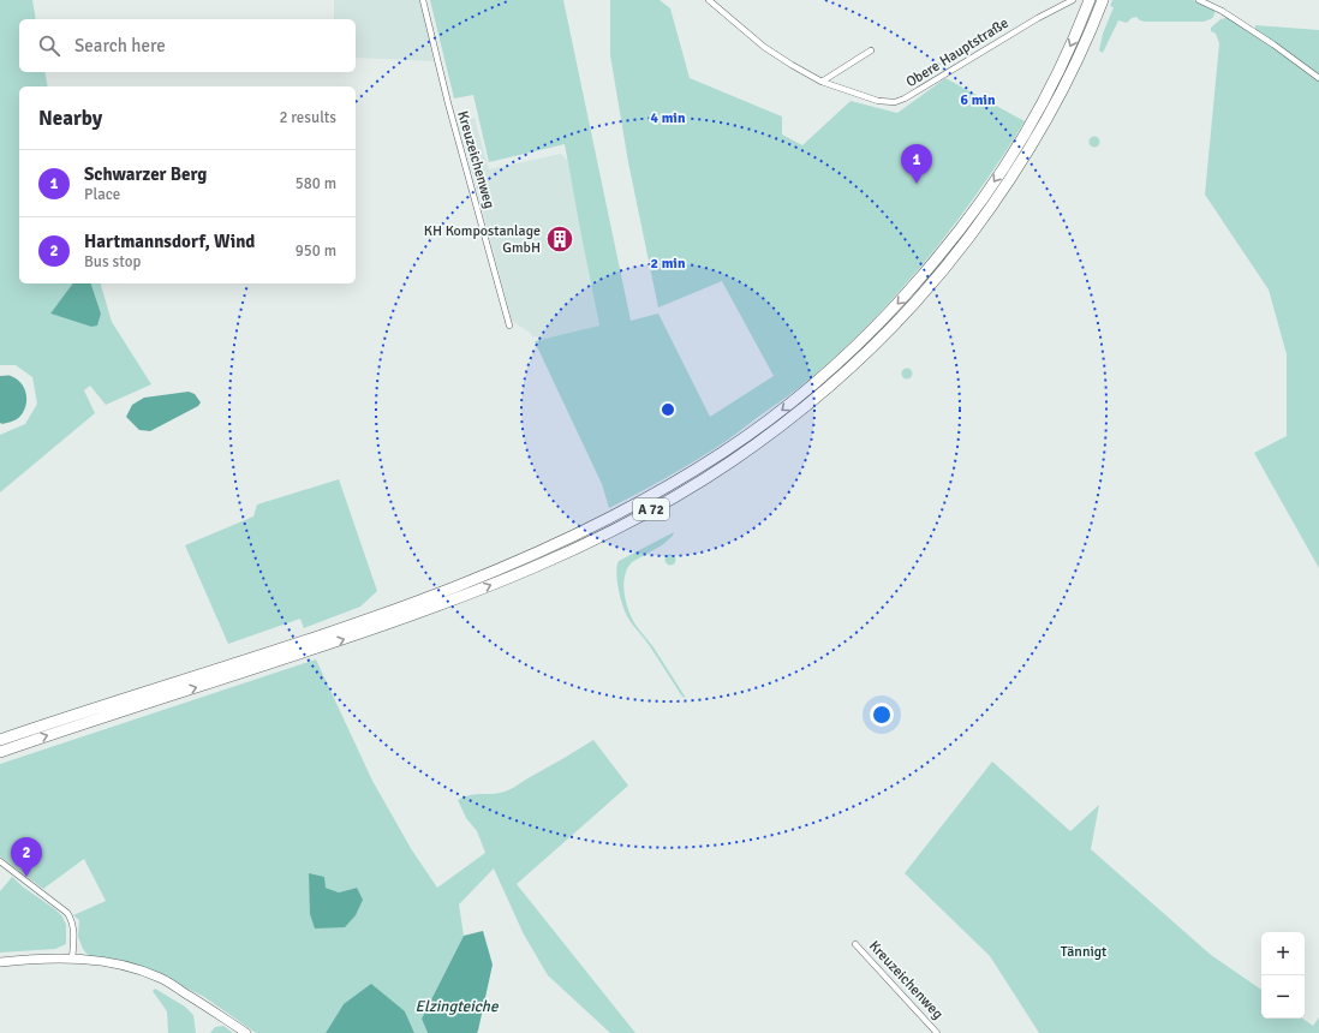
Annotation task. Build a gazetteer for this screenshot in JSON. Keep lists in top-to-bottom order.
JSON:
{
  "streets": {
    "highway": ["A 72"],
    "street": ["Obere Hauptstraße", "Kreuzeichenweg"]
  },
  "water": ["Elzingteiche"],
  "parks": ["Tännigt"],
  "places": {
    "building": ["KH Kompostanlage GmbH"]
  },
  "page": {
    "search": "Search here",
    "heading": ["Nearby", "2 results"],
    "pins": ["1", "2"],
    "list": [
      {
        "mark": "1",
        "name": "Schwarzer Berg",
        "note": "Place",
        "value": "580 m"
      },
      {
        "mark": "2",
        "name": "Hartmannsdorf, Wind",
        "note": "Bus stop",
        "value": "950 m"
      }
    ],
    "map_buttons": ["+", "−"]
  },
  "rings": ["6 min", "4 min", "2 min"]
}
